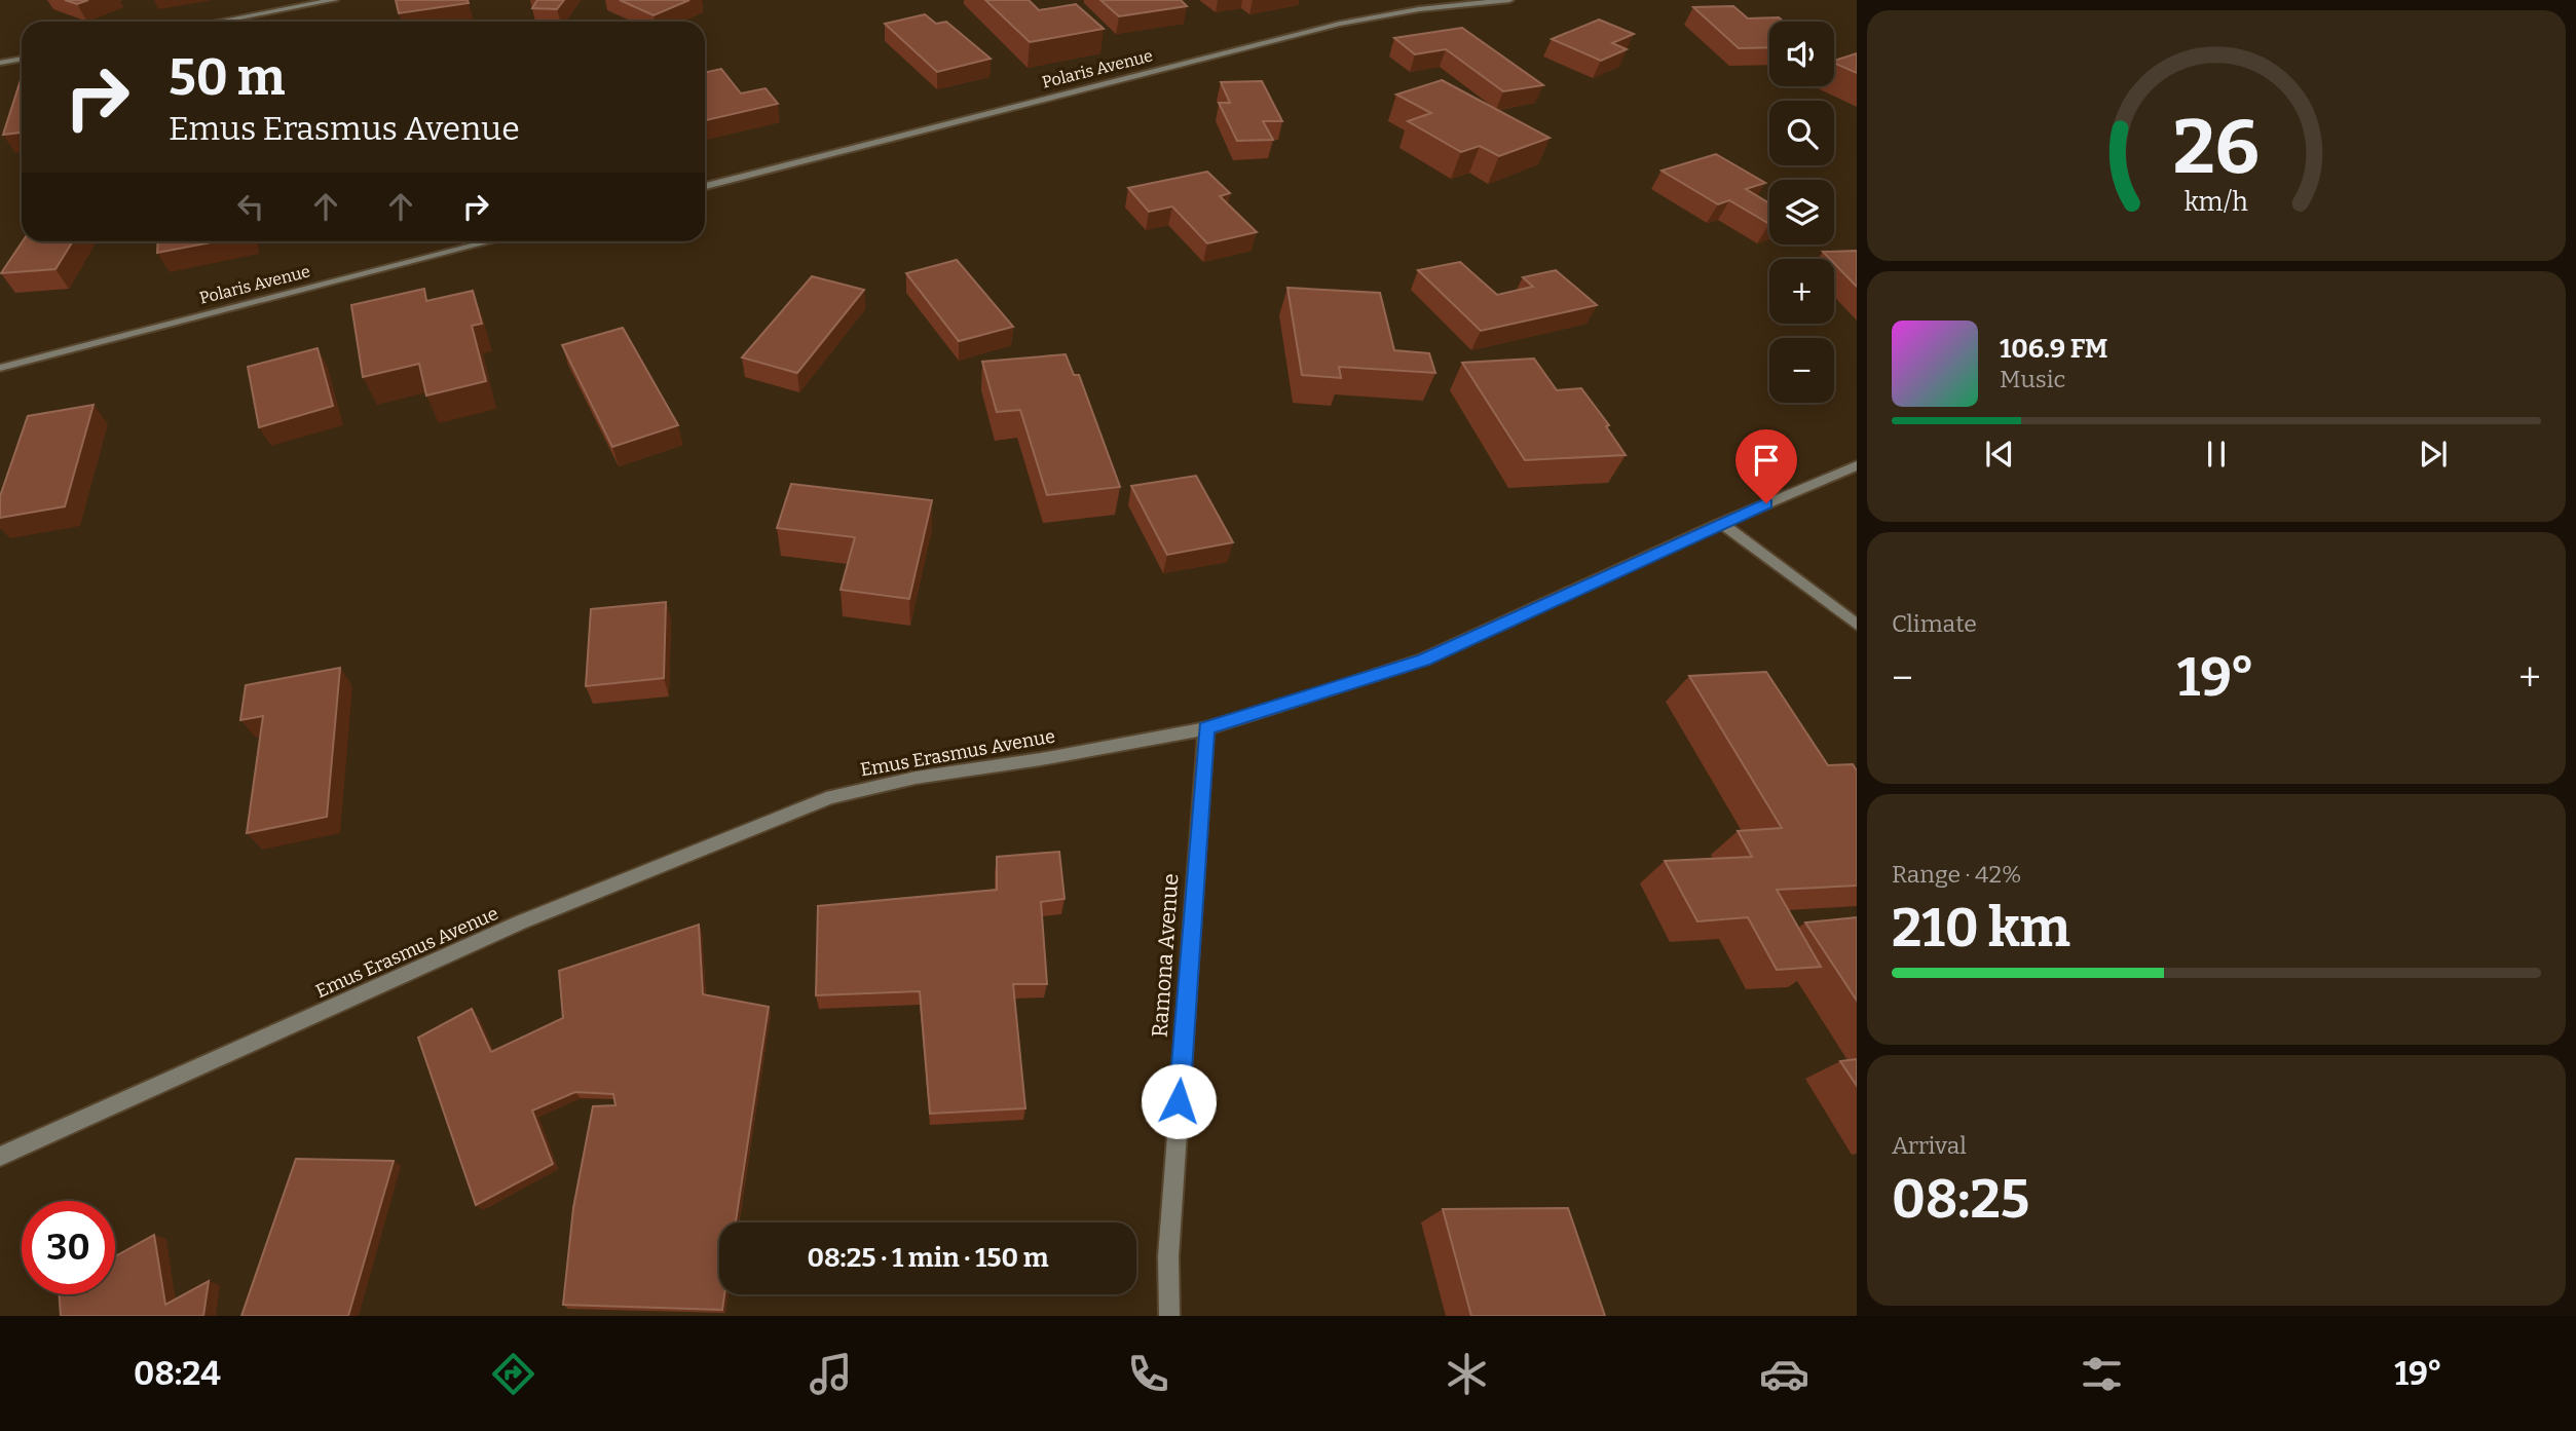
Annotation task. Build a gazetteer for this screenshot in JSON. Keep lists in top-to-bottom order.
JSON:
{
  "streets": {
    "street": ["Polaris Avenue", "Emus Erasmus Avenue", "Ramona Avenue"]
  },
  "crossings": [
    ["Emus Erasmus Avenue", "Ramona Avenue"]
  ],
  "page": {
    "map_buttons": ["+", "−"],
    "turn": ["50 m", "Emus Erasmus Avenue"],
    "song": ["106.9 FM", "Music"],
    "tile": [
      "Climate",
      ["Range · 42%", "210 km"],
      ["Arrival", "08:25"]
    ],
    "heat": ["−", "19°", "+"],
    "limit": "30",
    "trip": "08:25 · 1 min · 150 m",
    "tabs": ["08:24", "19°"],
    "gauge": ["26", "km/h"]
  }
}
